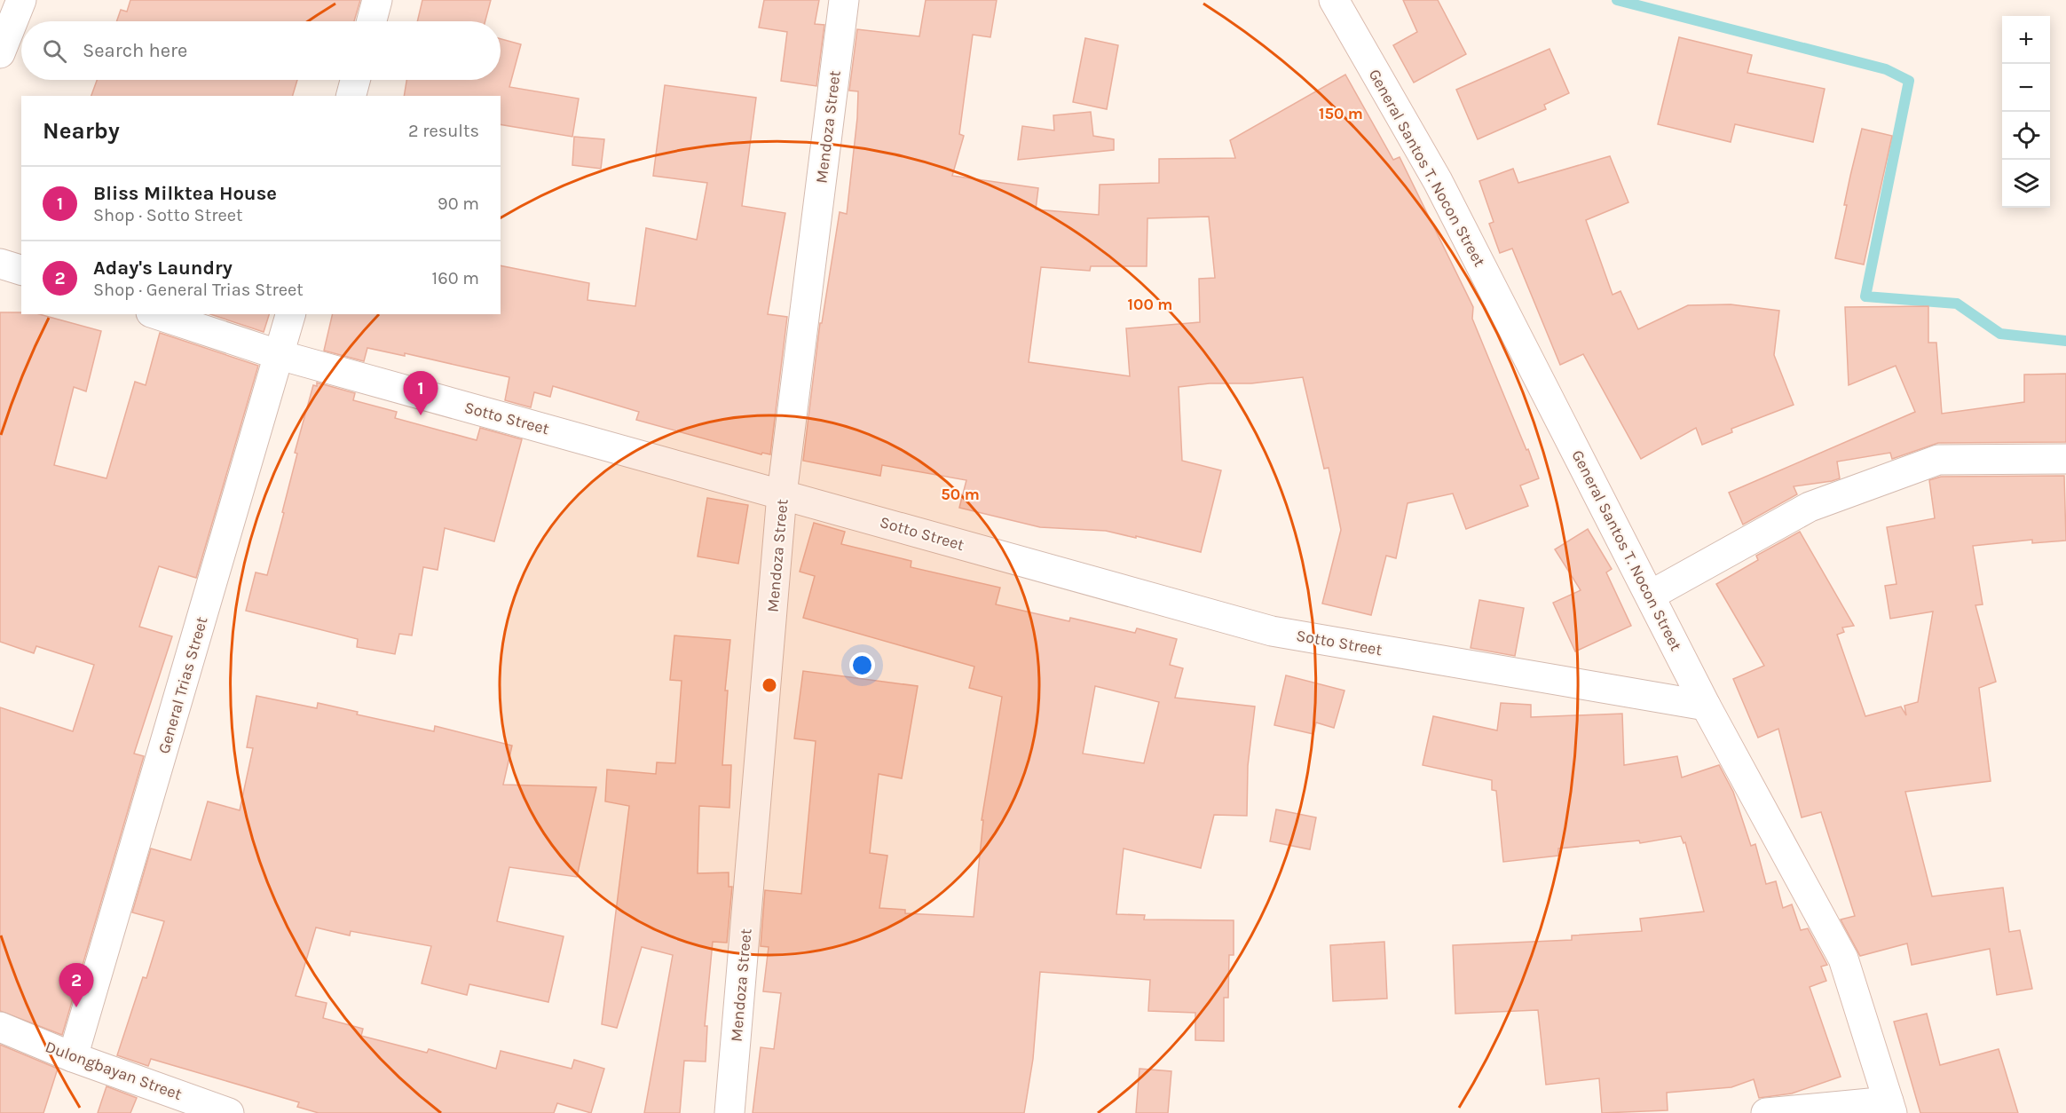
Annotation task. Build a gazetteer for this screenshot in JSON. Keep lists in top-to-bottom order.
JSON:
{
  "streets": {
    "street": [
      "Mendoza Street",
      "General Santos T. Nocon Street",
      "Sotto Street",
      "General Trias Street",
      "Dulongbayan Street"
    ]
  },
  "crossings": [
    ["Mendoza Street", "Sotto Street"],
    ["General Santos T. Nocon Street", "Sotto Street"],
    ["Sotto Street", "General Trias Street"],
    ["General Trias Street", "Dulongbayan Street"]
  ],
  "page": {
    "map_buttons": ["+", "−"],
    "search": "Search here",
    "heading": ["Nearby", "2 results"],
    "list": [
      {
        "mark": "1",
        "name": "Bliss Milktea House",
        "note": "Shop · Sotto Street",
        "value": "90 m"
      },
      {
        "mark": "2",
        "name": "Aday's Laundry",
        "note": "Shop · General Trias Street",
        "value": "160 m"
      }
    ],
    "pins": ["1", "2"]
  },
  "rings": ["150 m", "100 m", "50 m"]
}
